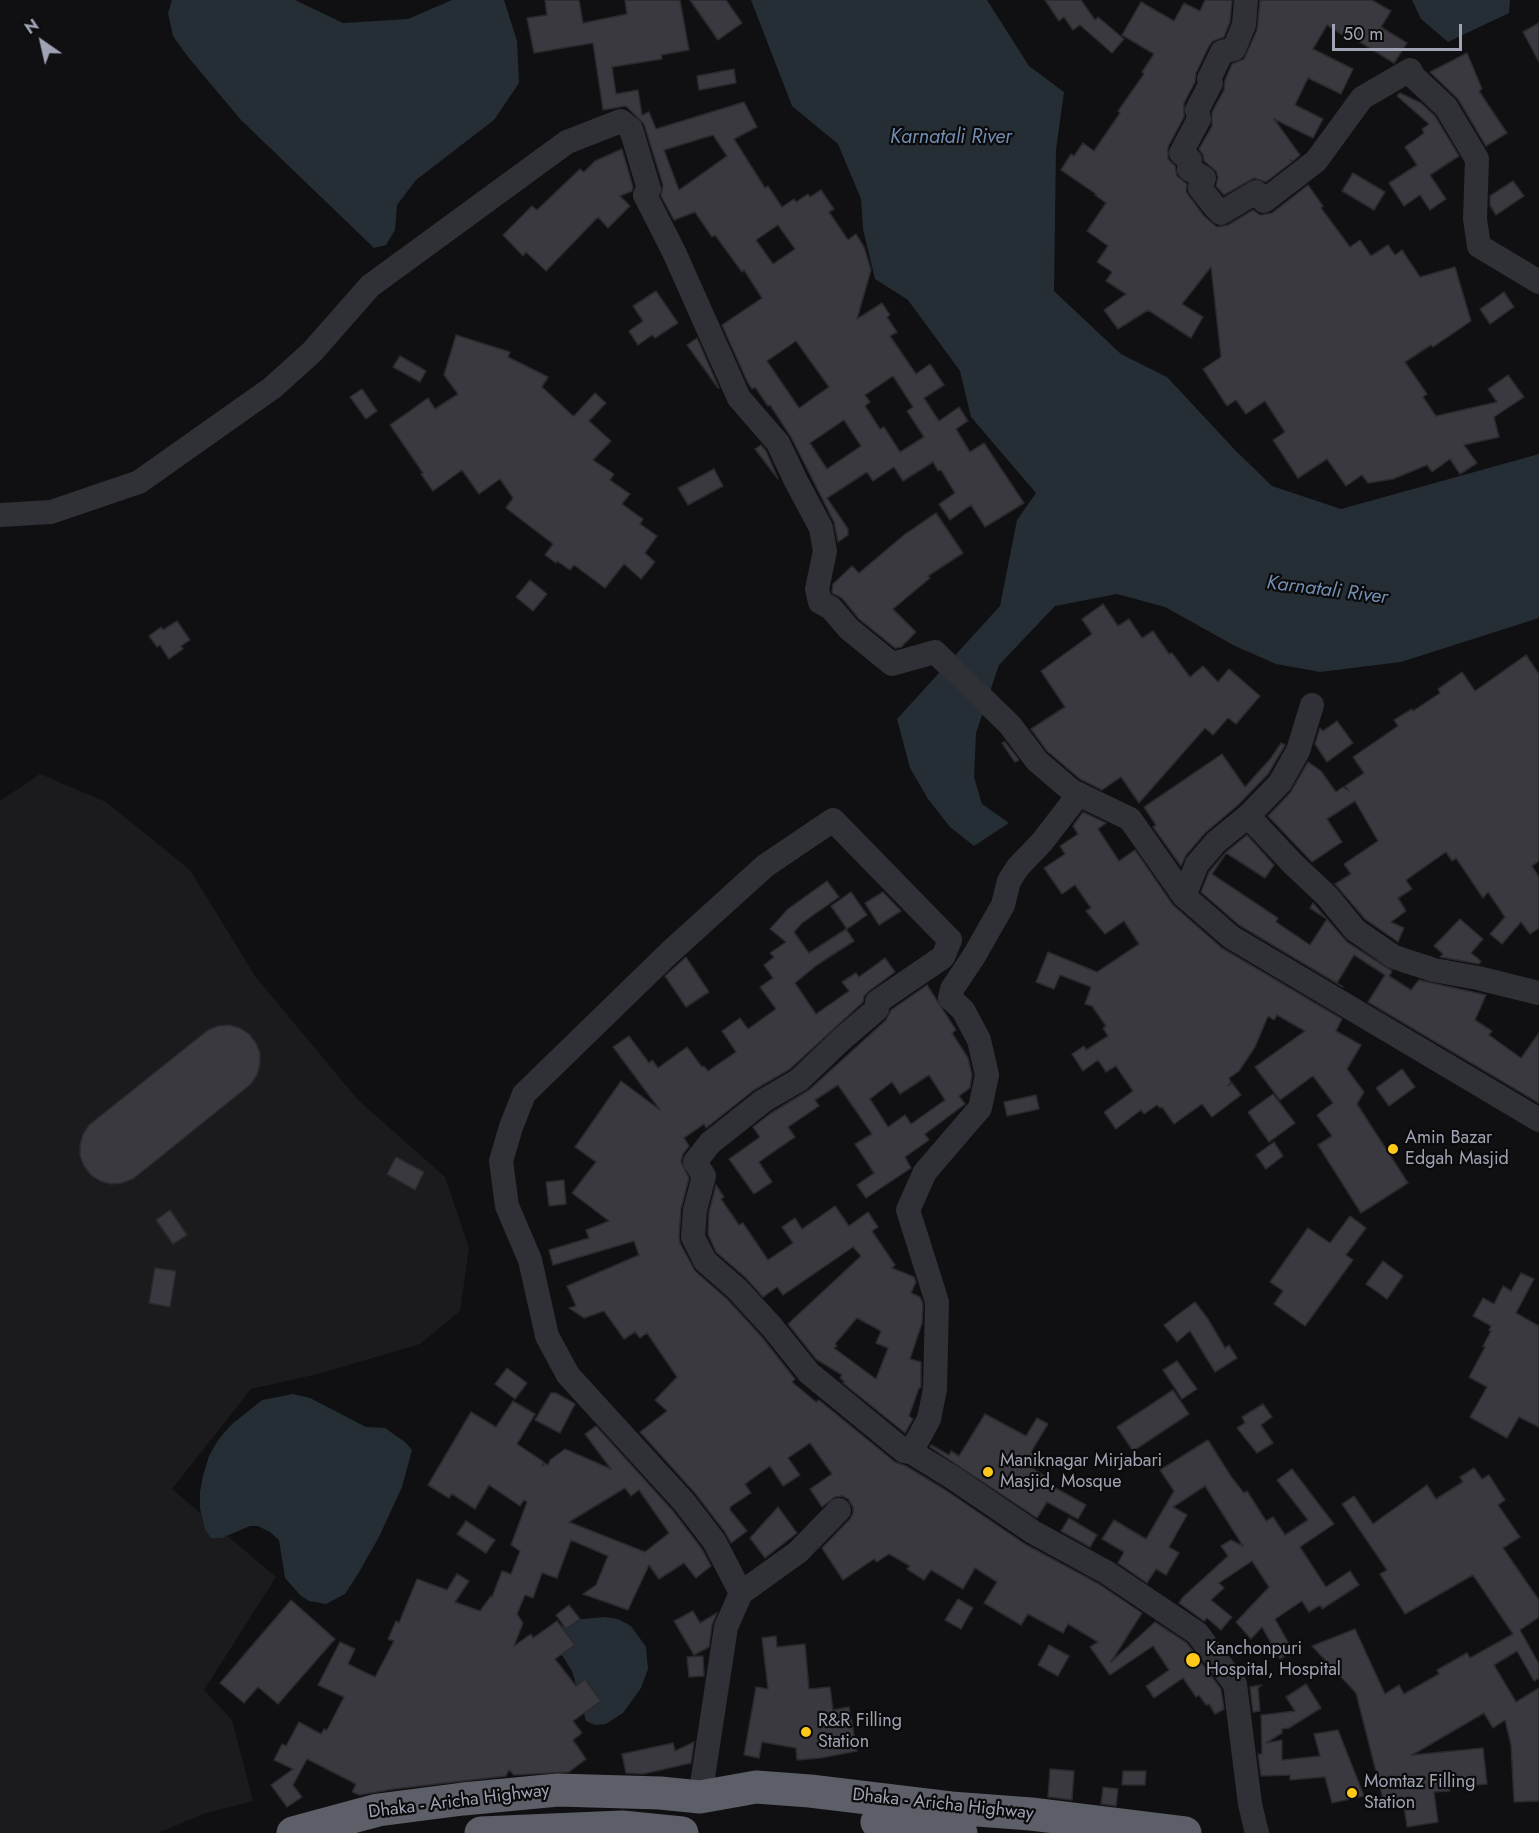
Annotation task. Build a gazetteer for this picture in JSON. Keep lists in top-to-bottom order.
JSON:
{
  "streets": {
    "highway": ["Dhaka - Aricha Highway"]
  },
  "water": ["Karnatali River"],
  "places": [
    "Amin Bazar Edgah Masjid",
    "Maniknagar Mirjabari Masjid, Mosque",
    "Kanchonpuri Hospital, Hospital",
    "R&R Filling Station",
    "Momtaz Filling Station"
  ],
  "scale_bar": "50 m",
  "north": "top left"
}
